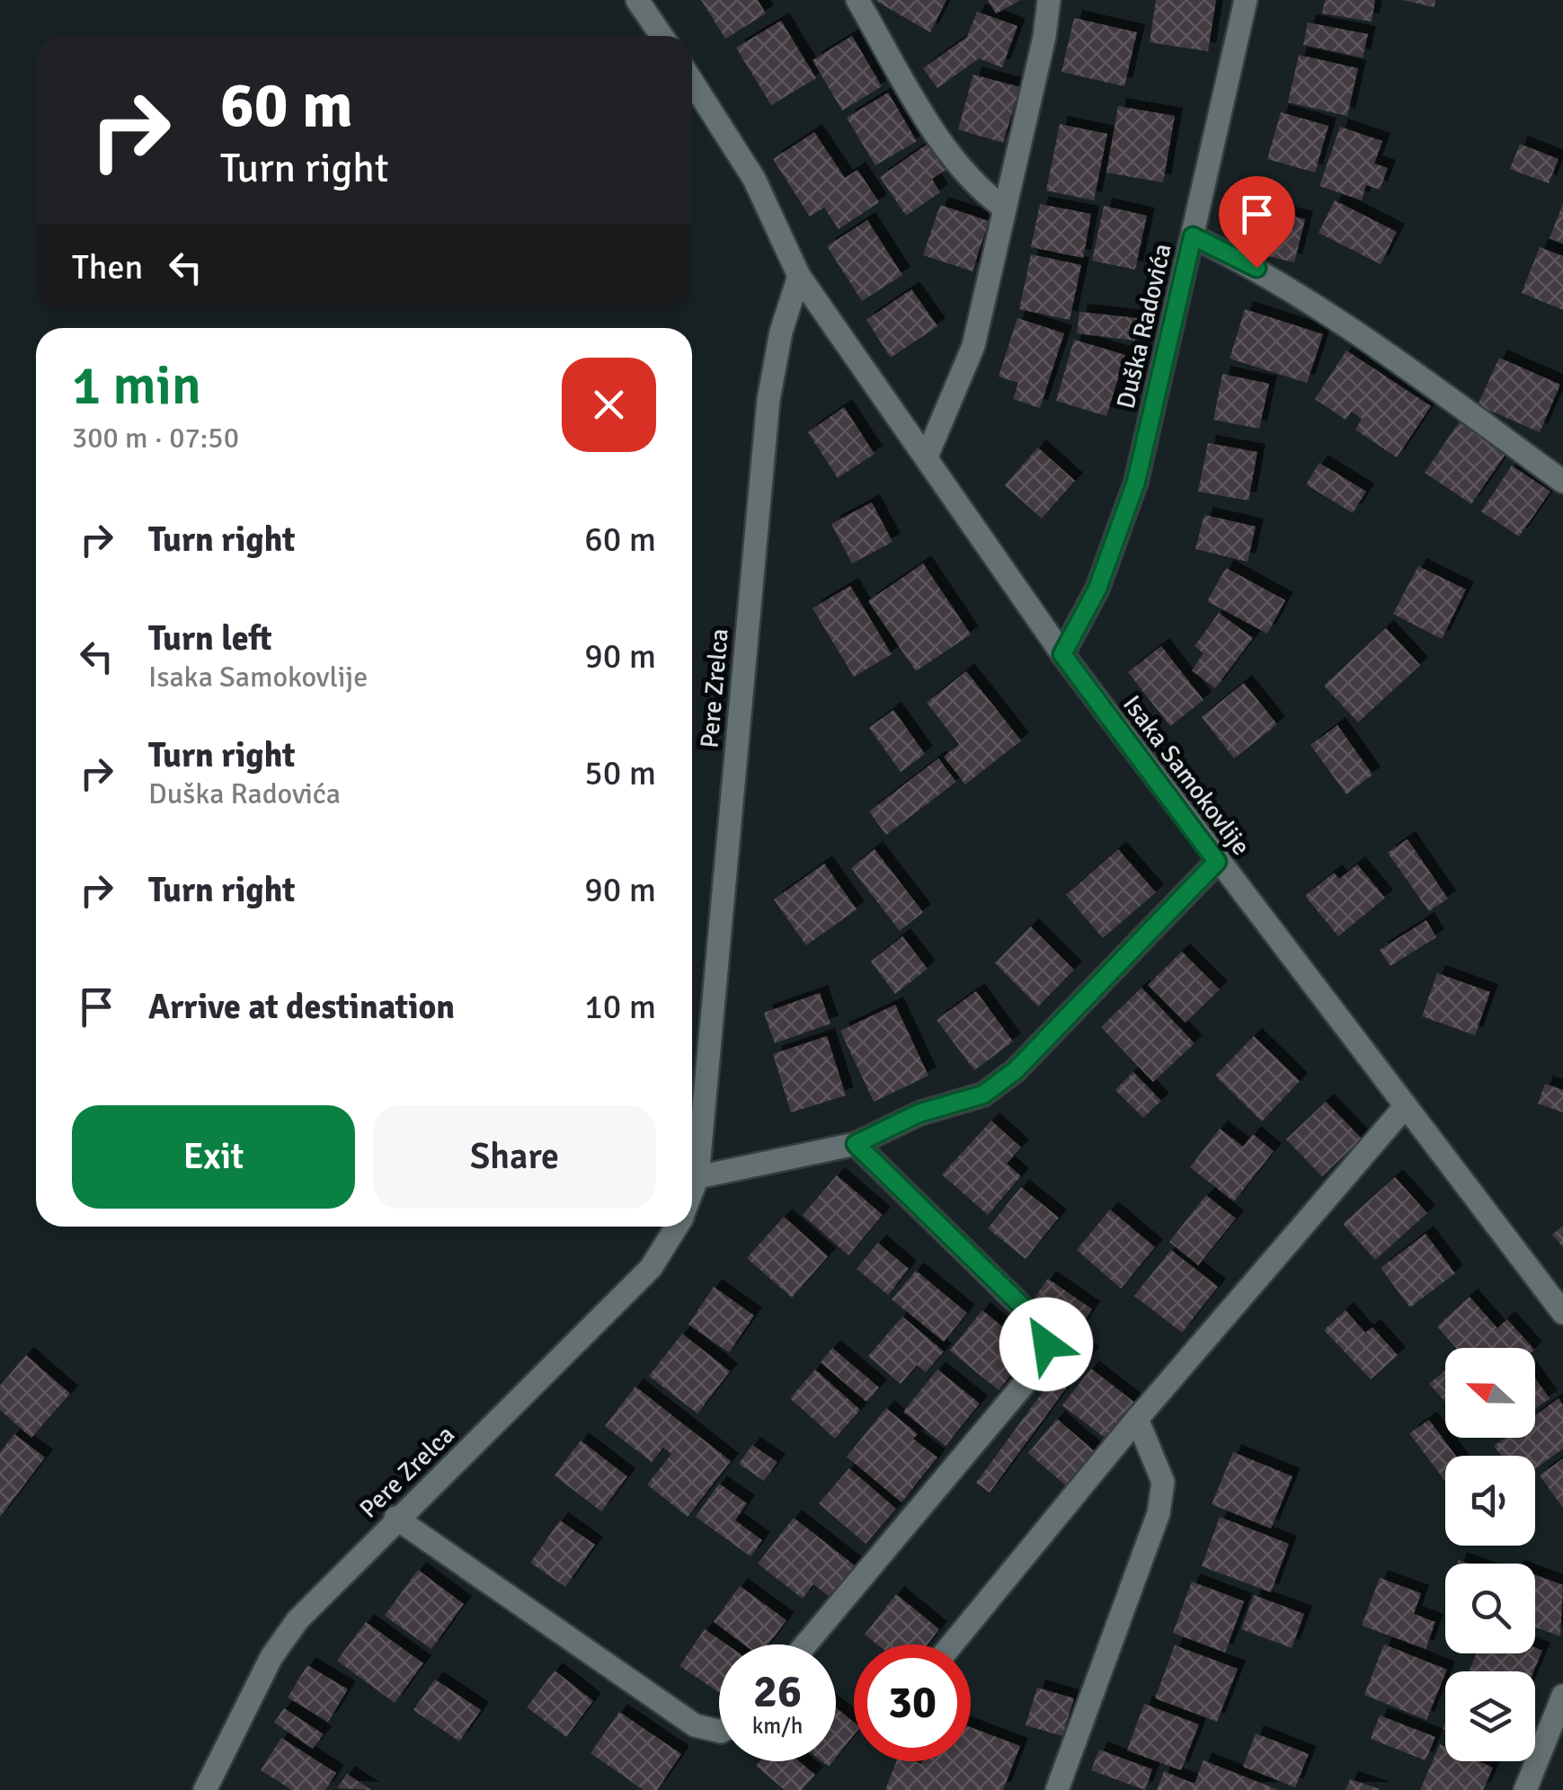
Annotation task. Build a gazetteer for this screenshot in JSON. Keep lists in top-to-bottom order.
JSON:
{
  "streets": {
    "street": ["Duška Radovića", "Pere Zrelca", "Isaka Samokovlije"]
  },
  "crossings": [
    ["Duška Radovića", "Isaka Samokovlije"],
    ["Pere Zrelca", "Isaka Samokovlije"]
  ],
  "north": "left",
  "page": {
    "turn": ["60 m", "Turn right"],
    "then": "Then",
    "heading": ["1 min", "300 m · 07:50"],
    "list": [
      {
        "name": "Turn right",
        "value": "60 m"
      },
      {
        "name": "Turn left",
        "note": "Isaka Samokovlije",
        "value": "90 m"
      },
      {
        "name": "Turn right",
        "note": "Duška Radovića",
        "value": "50 m"
      },
      {
        "name": "Turn right",
        "value": "90 m"
      },
      {
        "name": "Arrive at destination",
        "value": "10 m"
      }
    ],
    "buttons": ["Exit", "Share"],
    "speed": "26 km/h",
    "limit": "30"
  }
}
